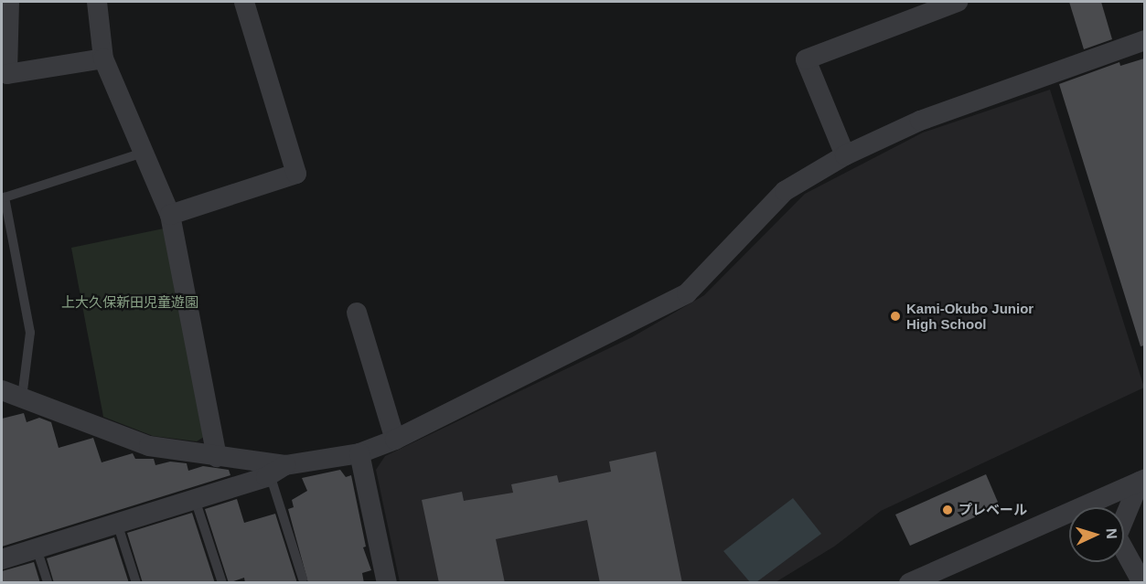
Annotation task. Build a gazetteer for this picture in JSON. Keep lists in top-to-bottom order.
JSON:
{
  "parks": ["上大久保新田児童遊園"],
  "places": ["Kami-Okubo Junior High School", "プレベール"],
  "north": "right"
}
